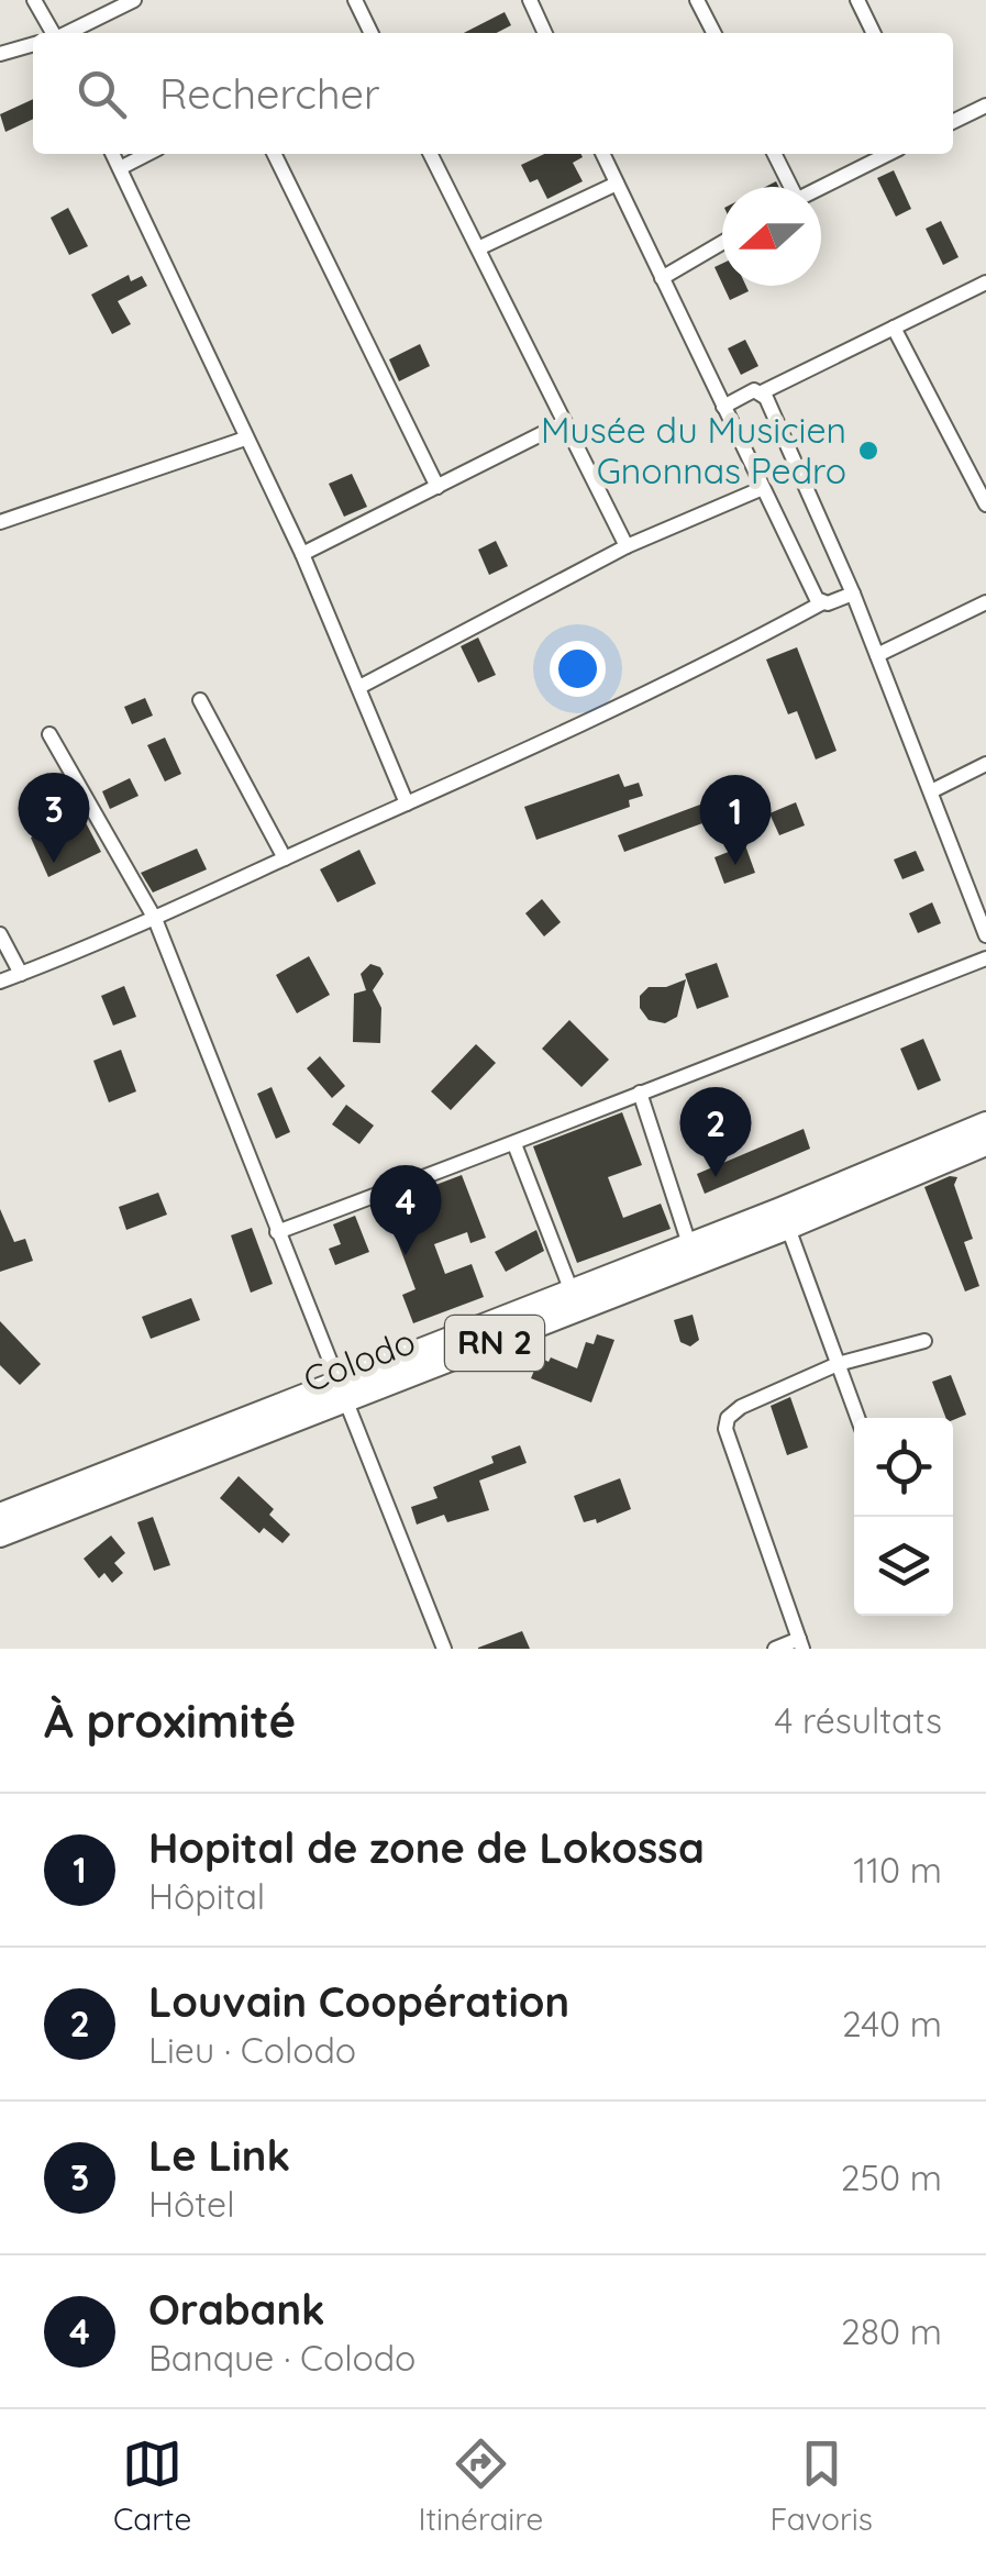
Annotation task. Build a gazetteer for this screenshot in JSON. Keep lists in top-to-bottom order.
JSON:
{
  "streets": {
    "main road": ["RN 2", "Colodo"]
  },
  "places": ["Musée du Musicien Gnonnas Pedro"],
  "north": "left",
  "page": {
    "search": "Rechercher",
    "pins": [
      "3",
      "1",
      "2",
      "4"
    ],
    "heading": ["À proximité", "4 résultats"],
    "list": [
      {
        "mark": "1",
        "name": "Hopital de zone de Lokossa",
        "note": "Hôpital",
        "value": "110 m"
      },
      {
        "mark": "2",
        "name": "Louvain Coopération",
        "note": "Lieu · Colodo",
        "value": "240 m"
      },
      {
        "mark": "3",
        "name": "Le Link",
        "note": "Hôtel",
        "value": "250 m"
      },
      {
        "mark": "4",
        "name": "Orabank",
        "note": "Banque · Colodo",
        "value": "280 m"
      }
    ],
    "nav": ["Carte", "Itinéraire", "Favoris"]
  }
}
